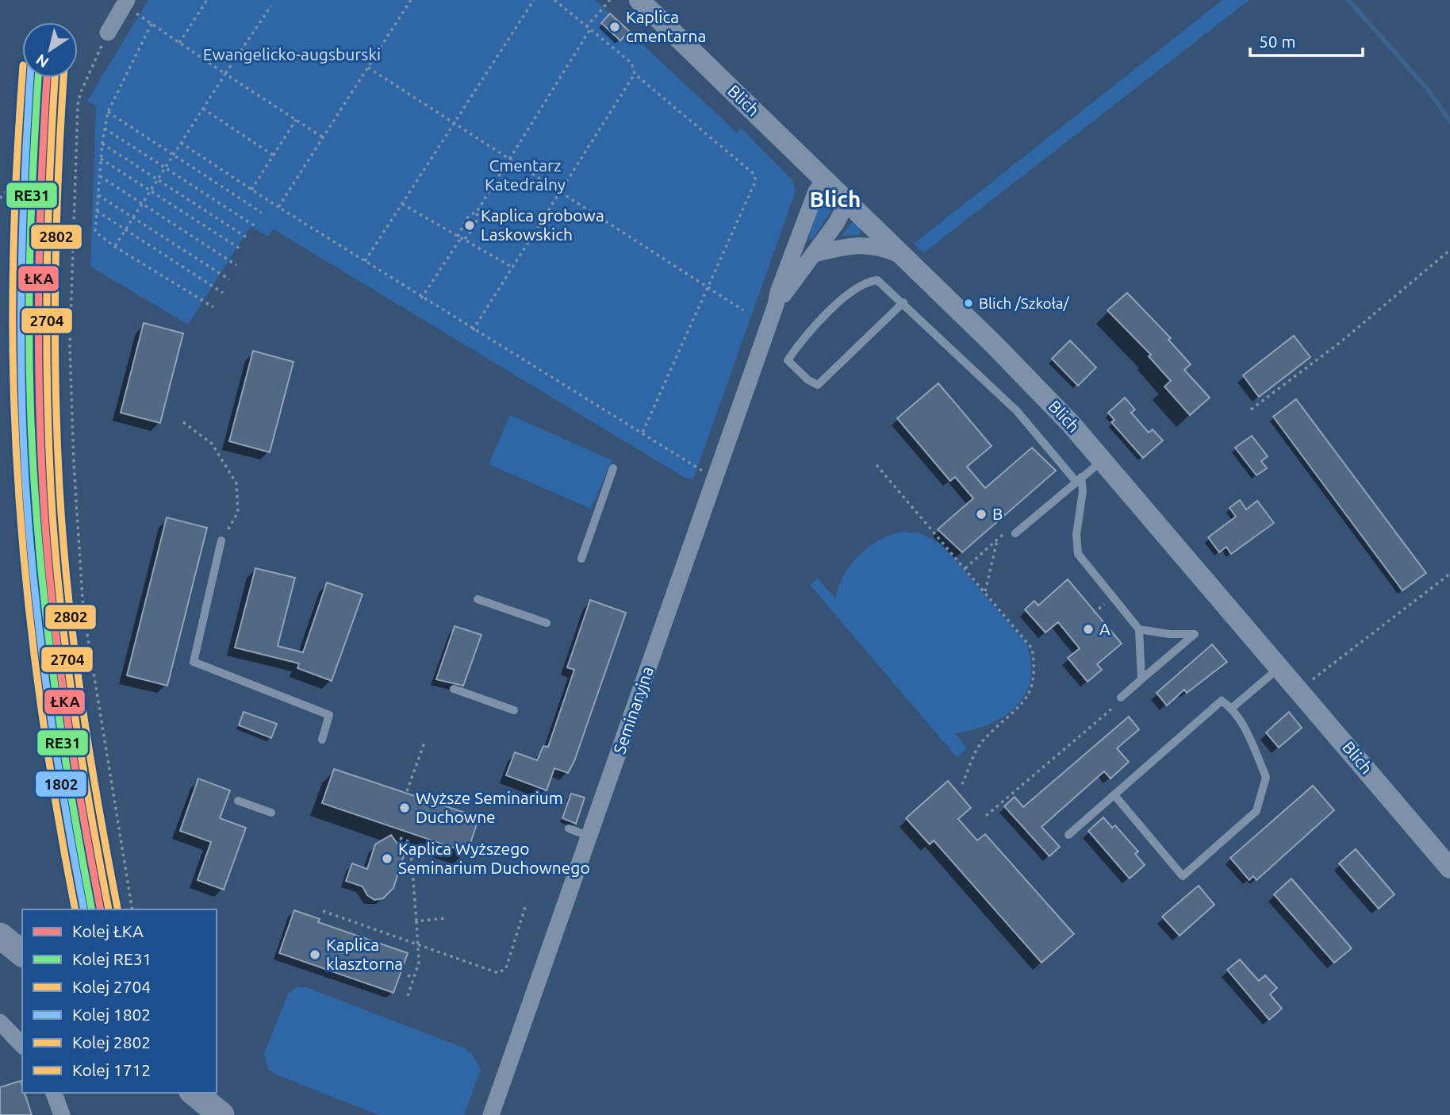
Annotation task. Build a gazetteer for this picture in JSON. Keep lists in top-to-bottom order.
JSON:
{
  "streets": {
    "street": ["Blich", "Seminaryjna"]
  },
  "crossings": [
    ["Blich", "Seminaryjna"]
  ],
  "districts": ["Blich"],
  "parks": ["Ewangelicko-augsburski", "Cmentarz Katedralny"],
  "places": [
    "Kaplica cmentarna",
    "Kaplica grobowa Laskowskich",
    "Blich /Szkoła/",
    "B",
    "A",
    "Wyższe Seminarium Duchowne",
    "Kaplica Wyższego Seminarium Duchownego",
    "Kaplica klasztorna"
  ],
  "lines": [
    "rail line ŁKA",
    "rail line RE31",
    "rail line 2704",
    "rail line 1802",
    "rail line 2802",
    "rail line 1712"
  ],
  "legend": [
    "Kolej ŁKA",
    "Kolej RE31",
    "Kolej 2704",
    "Kolej 1802",
    "Kolej 2802",
    "Kolej 1712"
  ],
  "scale_bar": "50 m",
  "north": "bottom left"
}
